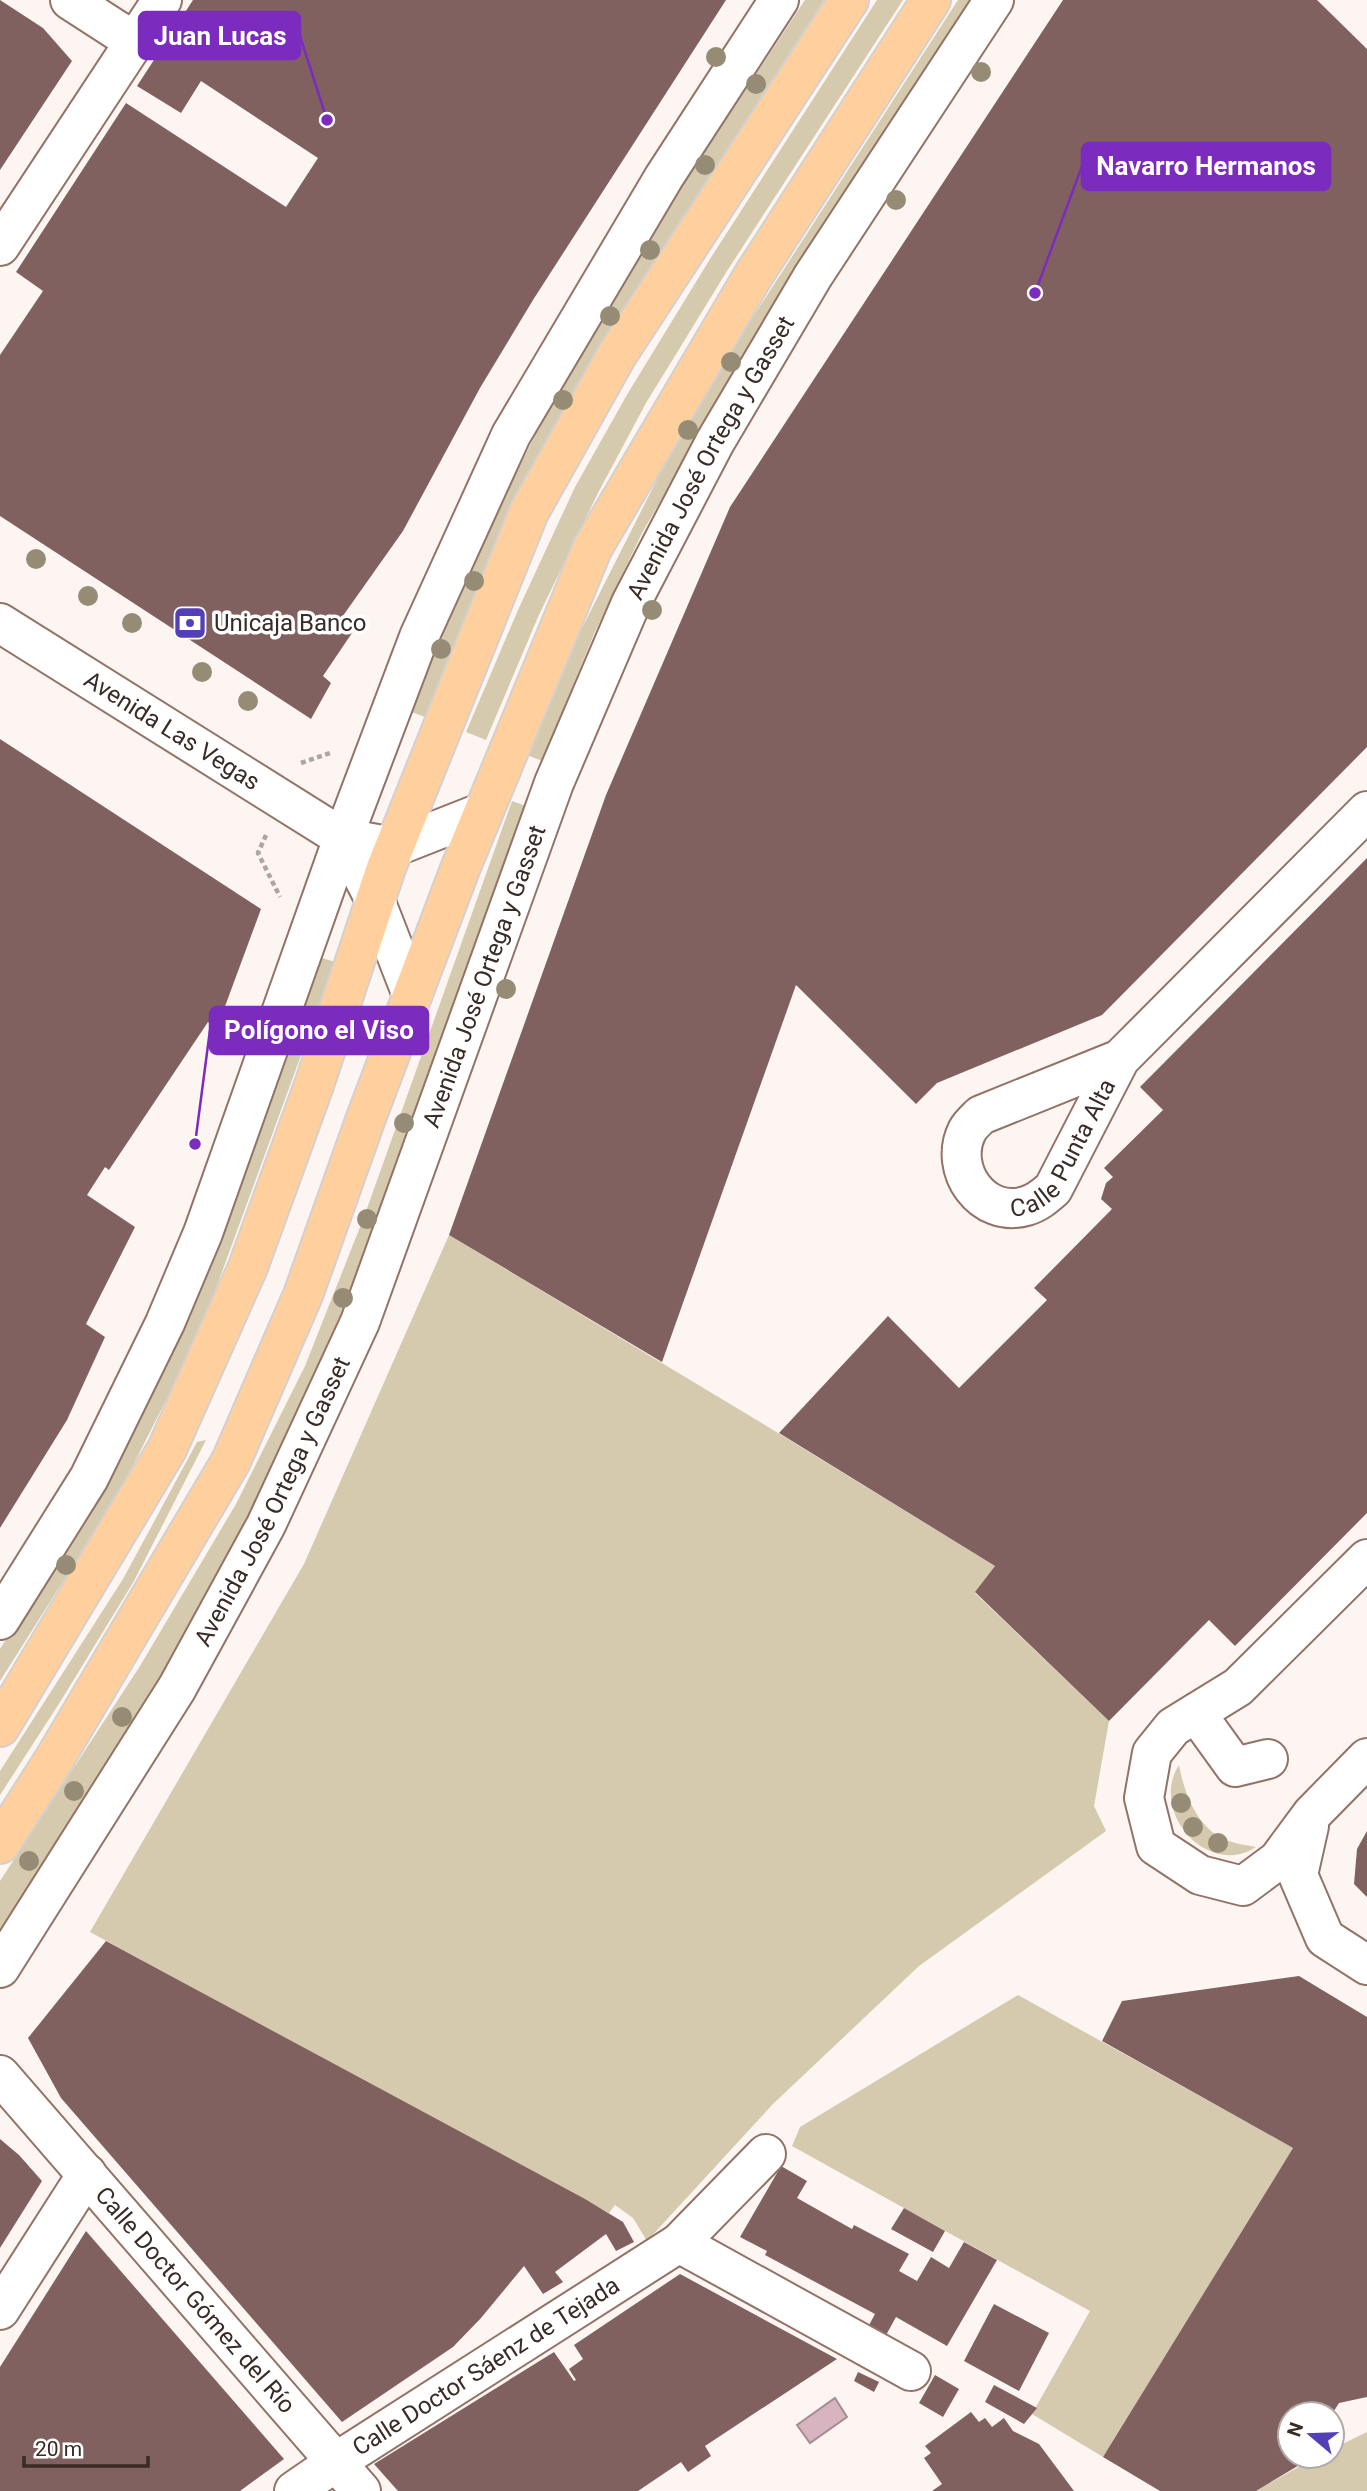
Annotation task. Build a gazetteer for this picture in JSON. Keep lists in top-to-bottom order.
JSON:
{
  "streets": {
    "street": [
      "Avenida José Ortega y Gasset",
      "Avenida Las Vegas",
      "Calle Punta Alta",
      "Calle Doctor Gómez del Río",
      "Calle Doctor Sáenz de Tejada"
    ]
  },
  "crossings": [
    ["Calle Doctor Gómez del Río", "Calle Doctor Sáenz de Tejada"]
  ],
  "places": {
    "other": ["Juan Lucas", "Navarro Hermanos", "Polígono el Viso"],
    "bank": ["Unicaja Banco"]
  },
  "scale_bar": "20 m",
  "north": "left"
}
